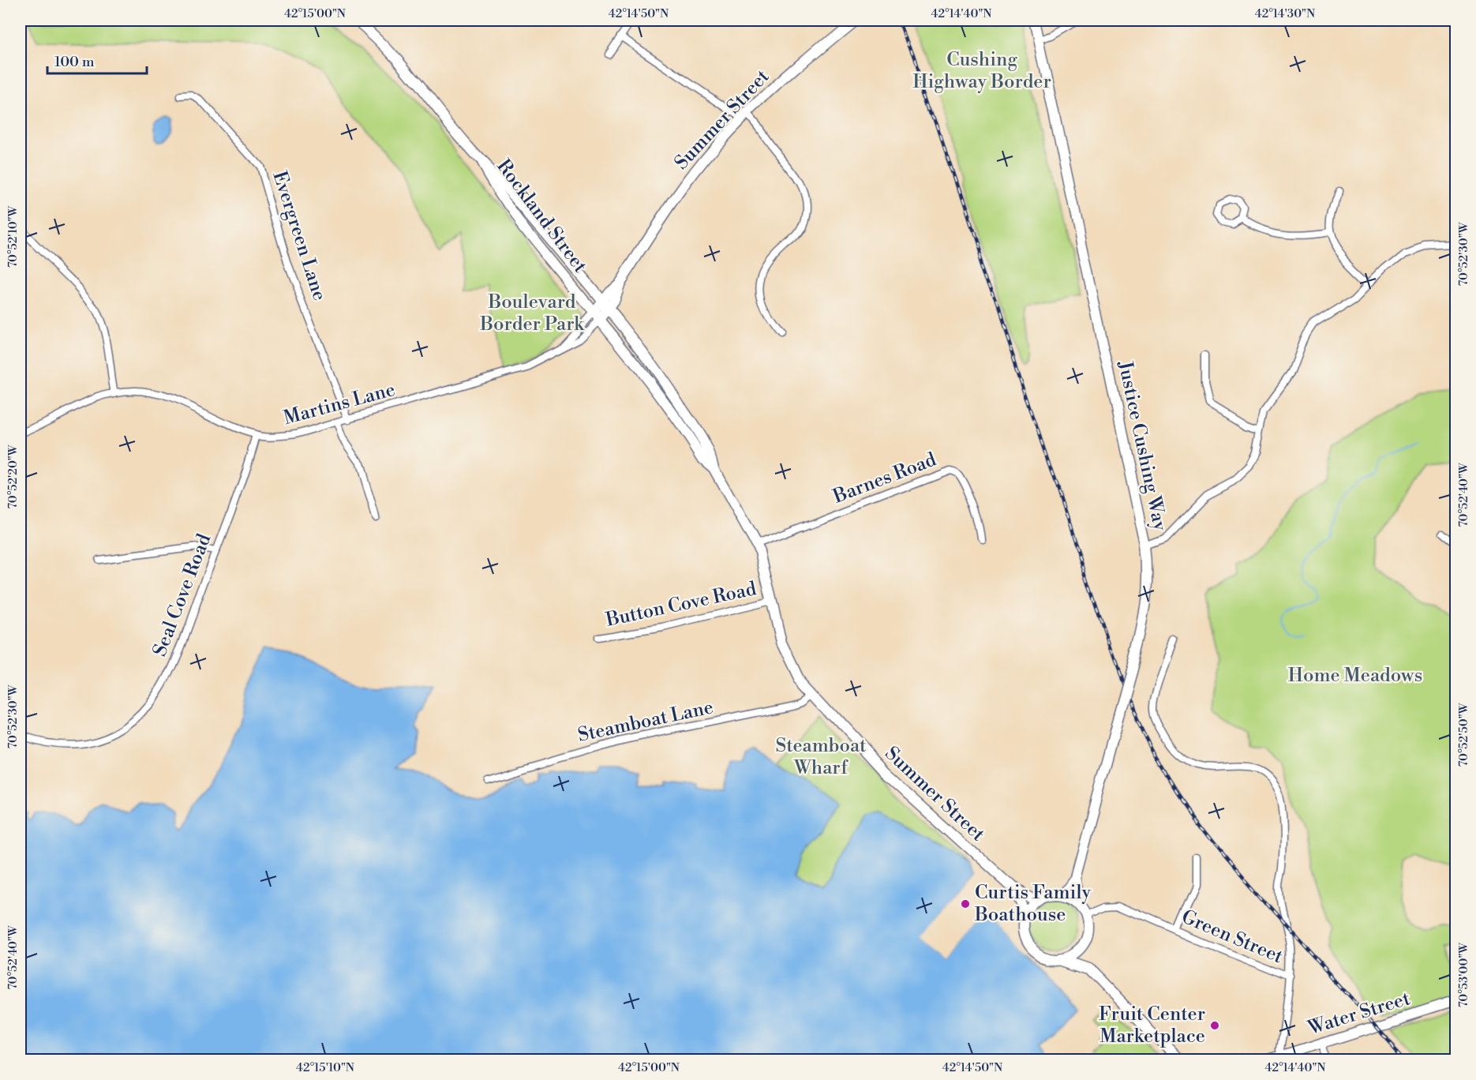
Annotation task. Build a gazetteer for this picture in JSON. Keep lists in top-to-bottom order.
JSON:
{
  "streets": {
    "main road": [
      "Summer Street",
      "Rockland Street",
      "Justice Cushing Way",
      "Water Street"
    ],
    "street": [
      "Evergreen Lane",
      "Martins Lane",
      "Barnes Road",
      "Seal Cove Road",
      "Button Cove Road",
      "Steamboat Lane",
      "Green Street"
    ]
  },
  "crossings": [
    ["Summer Street", "Rockland Street"],
    ["Summer Street", "Martins Lane"],
    ["Summer Street", "Justice Cushing Way"],
    ["Summer Street", "Barnes Road"],
    ["Summer Street", "Button Cove Road"],
    ["Summer Street", "Steamboat Lane"],
    ["Summer Street", "Green Street"],
    ["Rockland Street", "Martins Lane"],
    ["Evergreen Lane", "Martins Lane"],
    ["Martins Lane", "Seal Cove Road"],
    ["Justice Cushing Way", "Green Street"],
    ["Green Street", "Water Street"]
  ],
  "parks": [
    "Cushing Highway Border",
    "Boulevard Border Park",
    "Home Meadows",
    "Steamboat Wharf"
  ],
  "places": ["Curtis Family Boathouse", "Fruit Center Marketplace"],
  "scale_bar": "100 m",
  "coordinates": [
    "42°15'00\"N",
    "42°14'50\"N",
    "42°14'40\"N",
    "42°14'30\"N",
    "70°52'10\"W",
    "70°52'30\"W",
    "70°52'20\"W",
    "70°52'40\"W",
    "70°52'50\"W",
    "70°53'00\"W",
    "42°15'10\"N"
  ]
}
